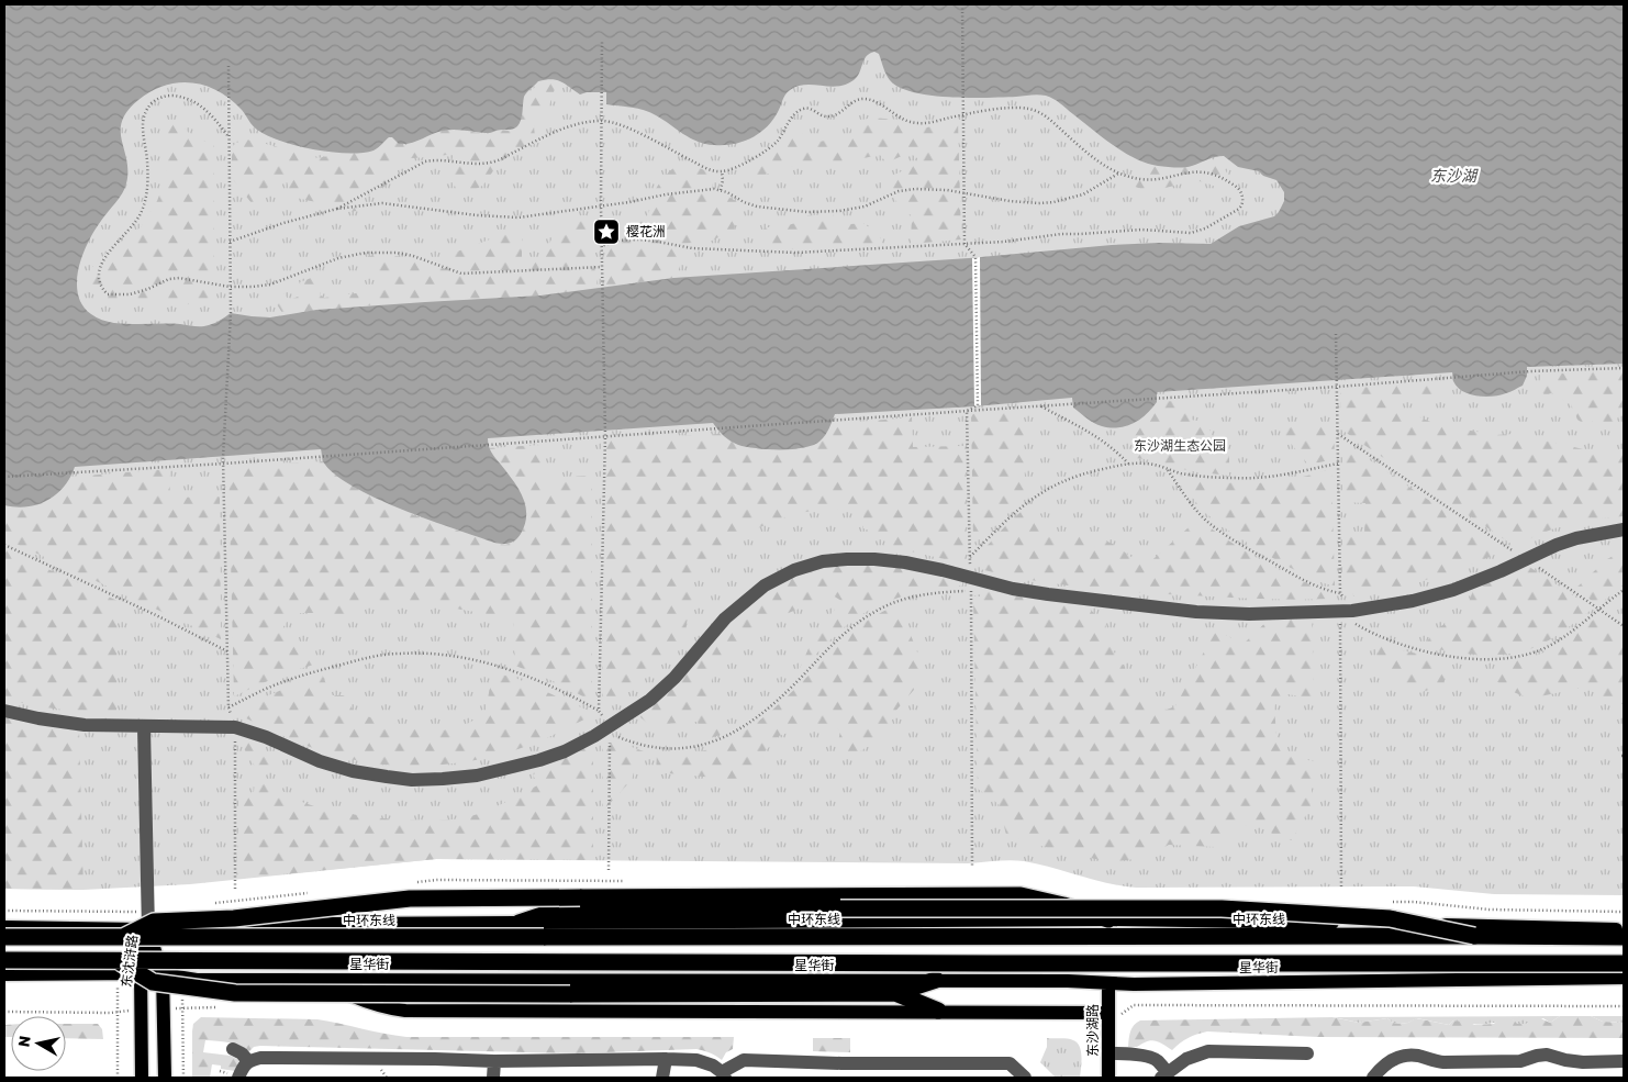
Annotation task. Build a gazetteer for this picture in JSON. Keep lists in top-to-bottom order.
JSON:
{
  "streets": {
    "highway": ["中环东线"],
    "main road": ["东沈浒路", "星华街", "东沙湖路"]
  },
  "crossings": [
    ["东沈浒路", "星华街"],
    ["星华街", "东沙湖路"]
  ],
  "water": ["东沙湖"],
  "parks": ["东沙湖生态公园"],
  "places": {
    "place": ["樱花洲"]
  },
  "north": "left"
}
